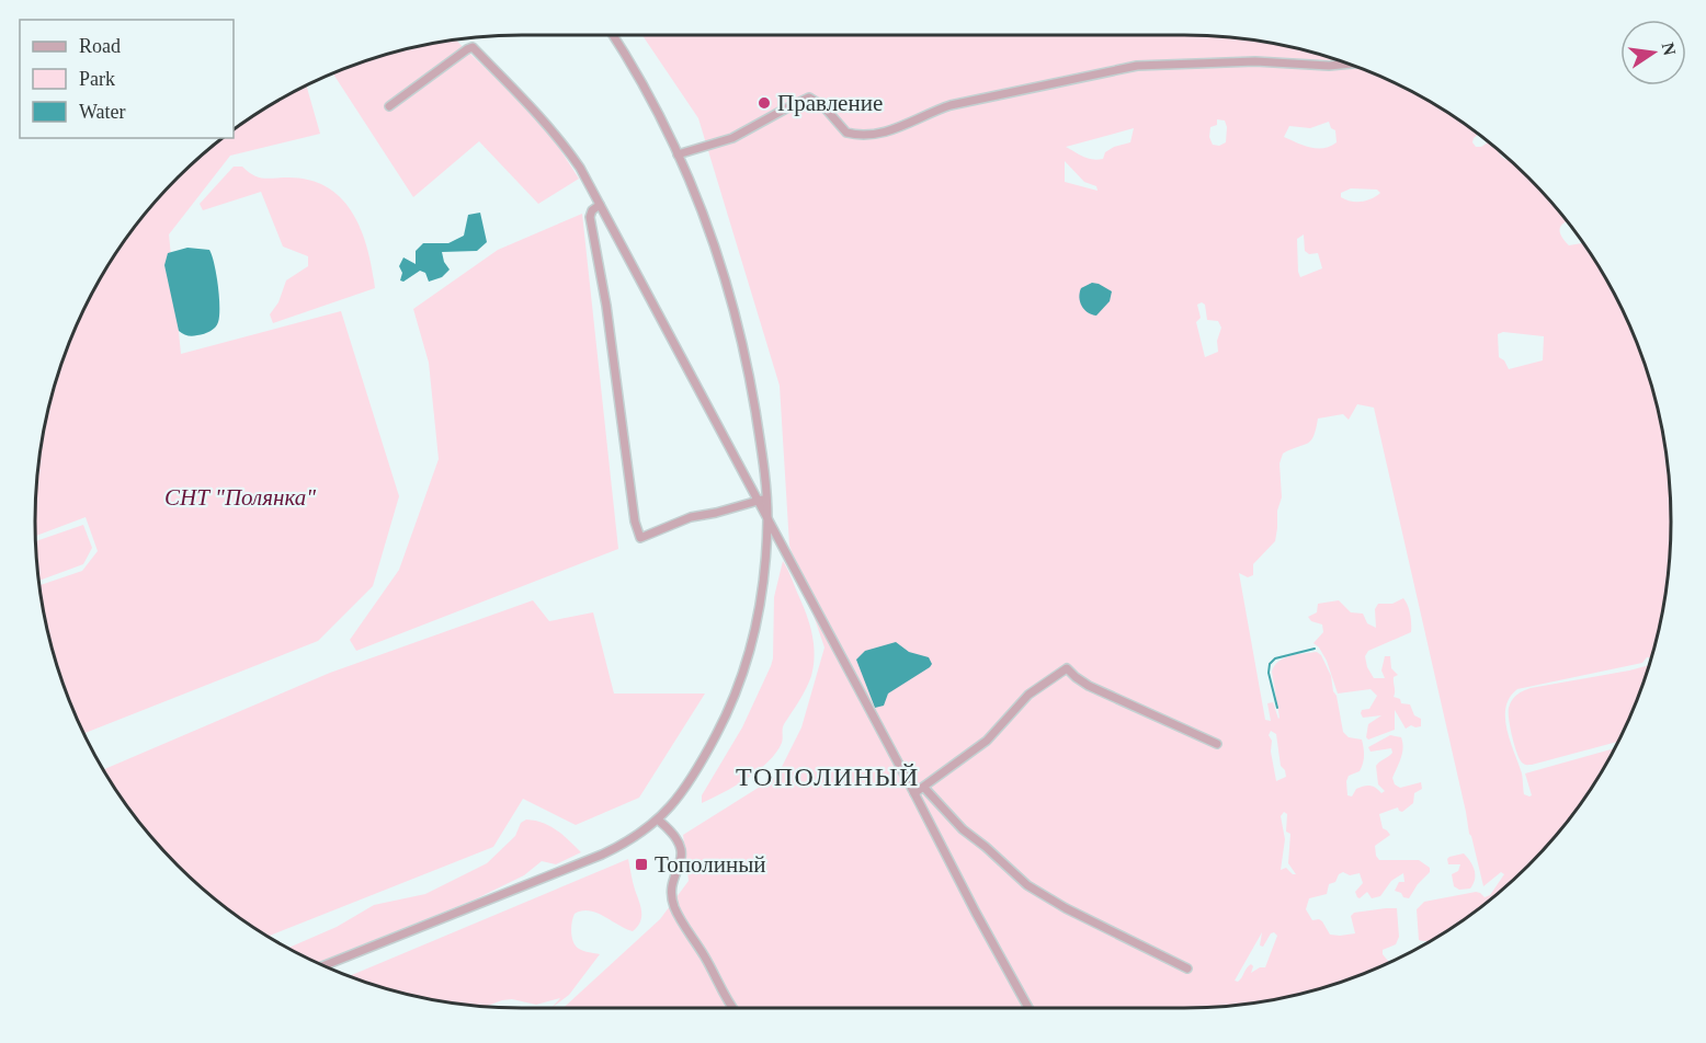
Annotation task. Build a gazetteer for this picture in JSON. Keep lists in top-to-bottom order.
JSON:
{
  "districts": ["ТОПОЛИНЫЙ"],
  "parks": ["СНТ \"Полянка\""],
  "places": {
    "other": ["Правление"],
    "transit": ["Тополиный"]
  },
  "legend": ["Road", "Park", "Water"],
  "north": "right"
}
